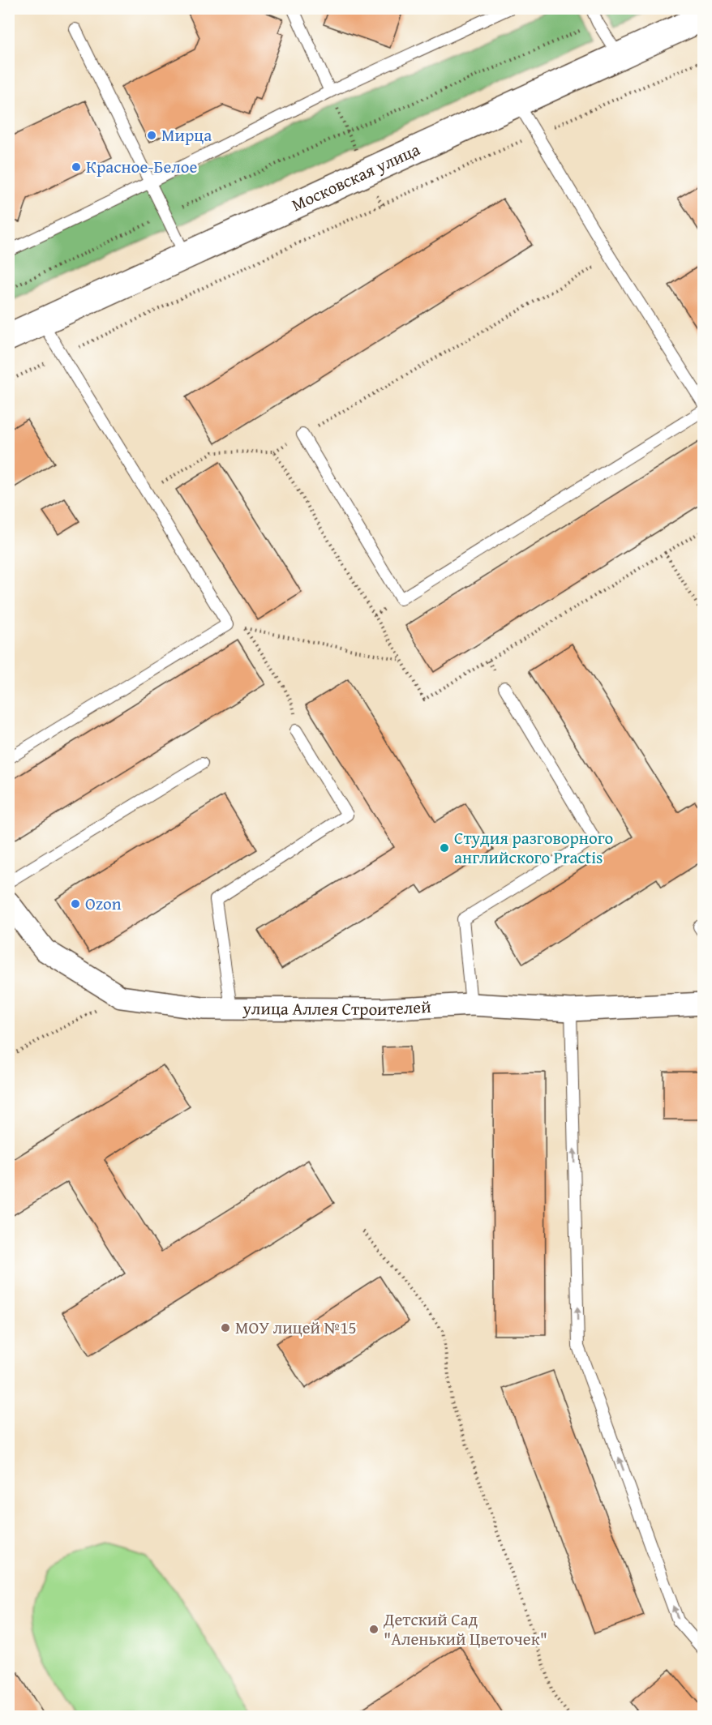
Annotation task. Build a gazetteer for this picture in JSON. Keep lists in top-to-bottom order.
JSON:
{
  "streets": {
    "street": ["Московская улица", "улица Аллея Строителей"]
  },
  "places": [
    "Мирца",
    "Красное-Белое",
    "Студия разговорного английского Practis",
    "Ozon",
    "МОУ лицей №15",
    "Детский Сад \"Аленький Цветочек\""
  ]
}
